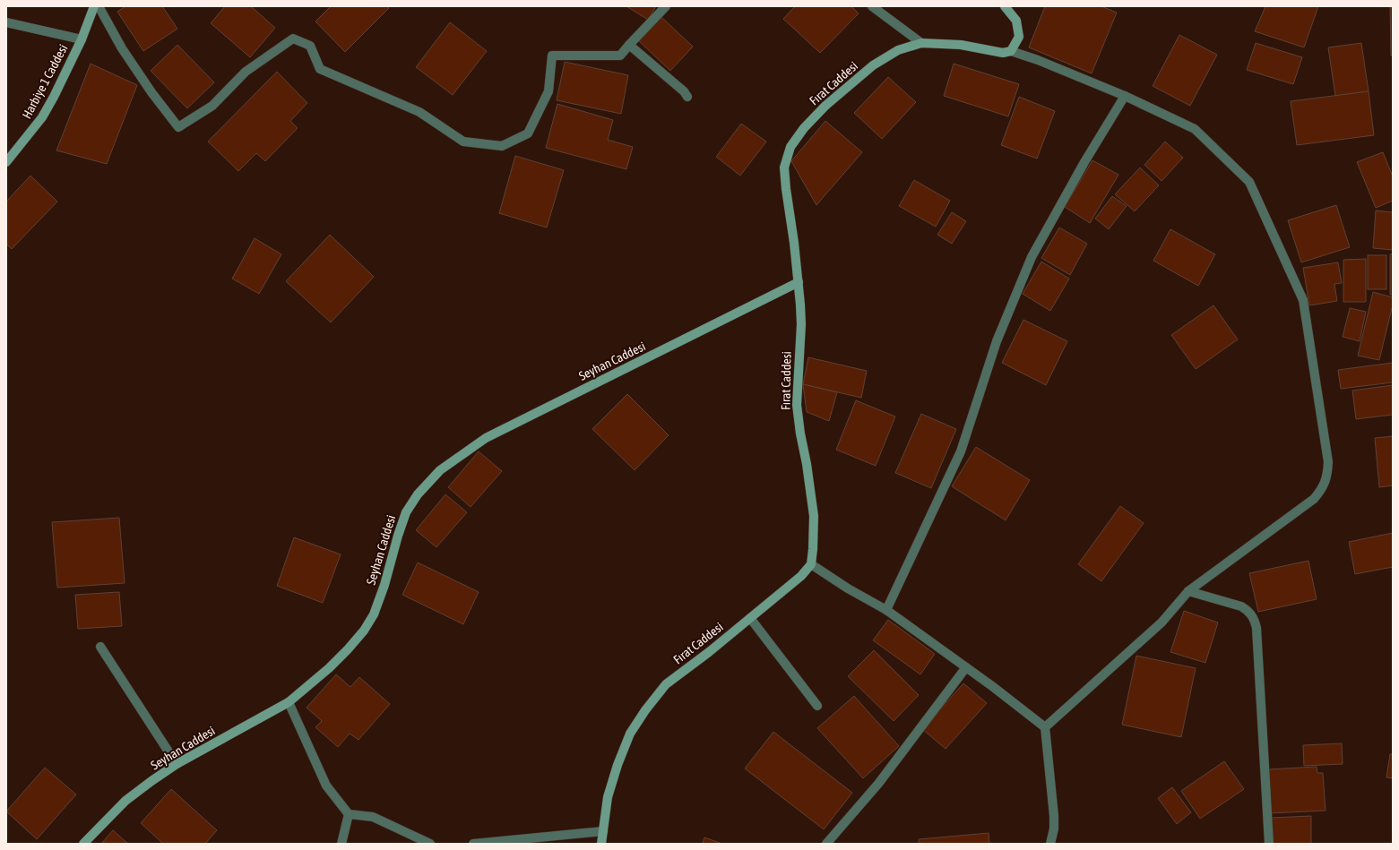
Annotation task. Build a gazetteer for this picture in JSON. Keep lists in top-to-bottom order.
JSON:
{
  "streets": {
    "street": ["Harbiye 1 Caddesi", "Fırat Caddesi", "Seyhan Caddesi"]
  },
  "crossings": [
    ["Fırat Caddesi", "Seyhan Caddesi"]
  ]
}
